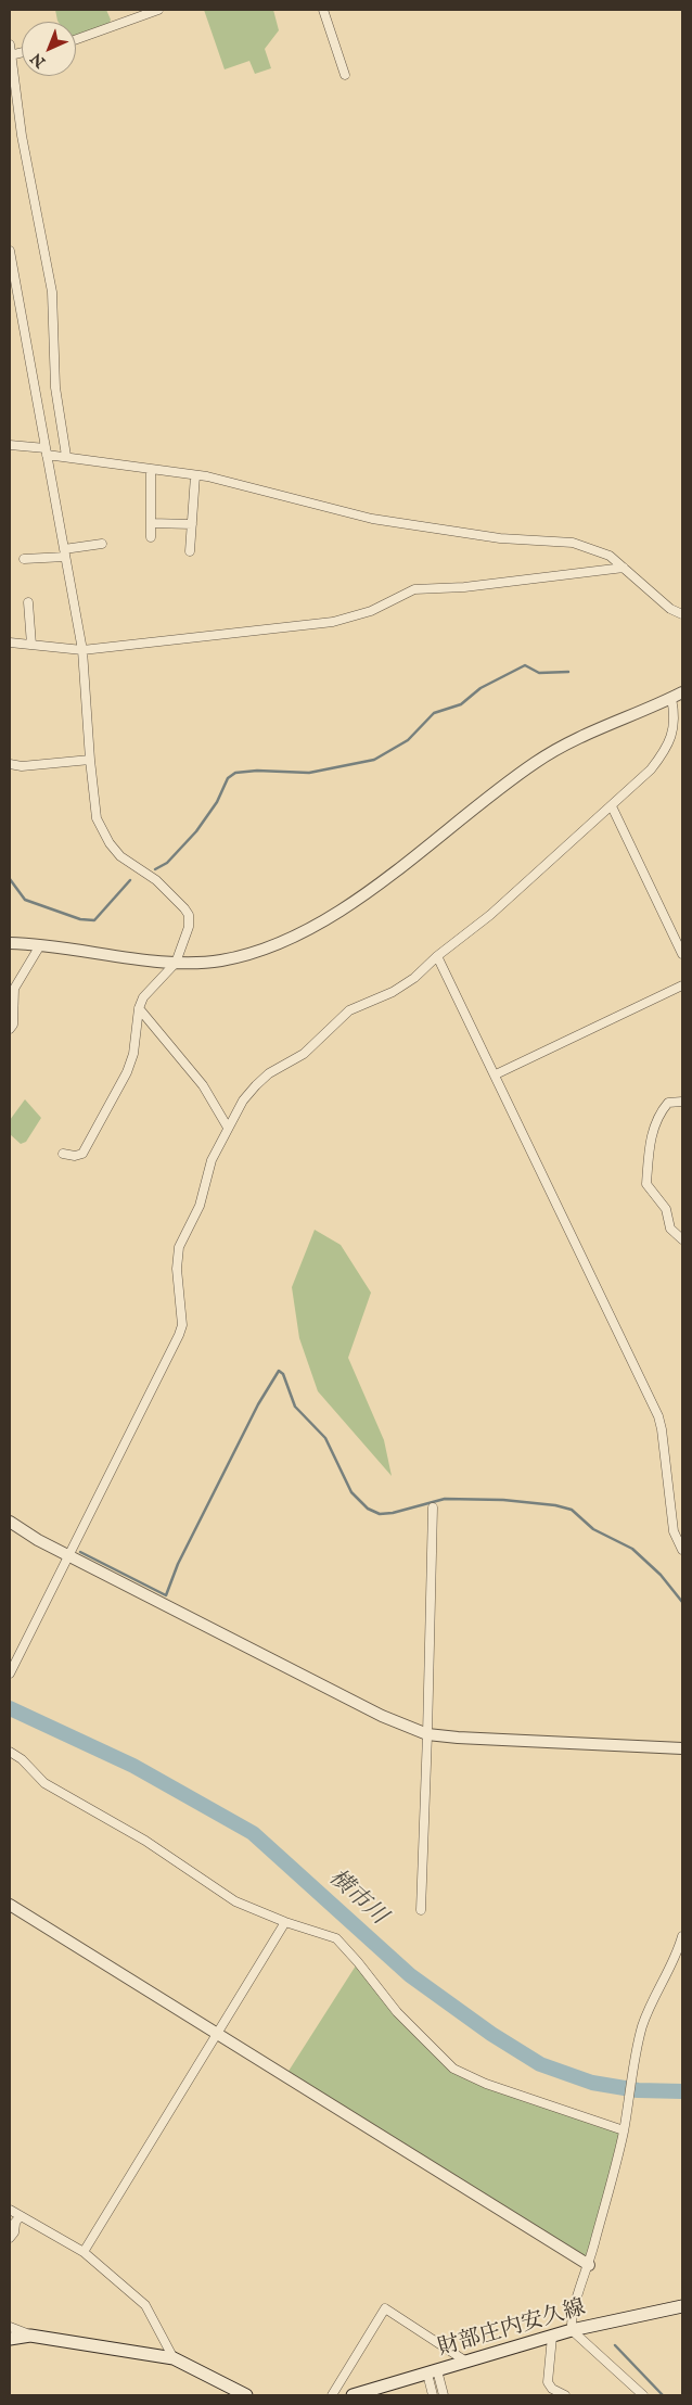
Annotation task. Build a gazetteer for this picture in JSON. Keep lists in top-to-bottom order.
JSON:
{
  "streets": {
    "main road": ["財部庄内安久線"]
  },
  "water": ["横市川"],
  "north": "bottom left"
}
